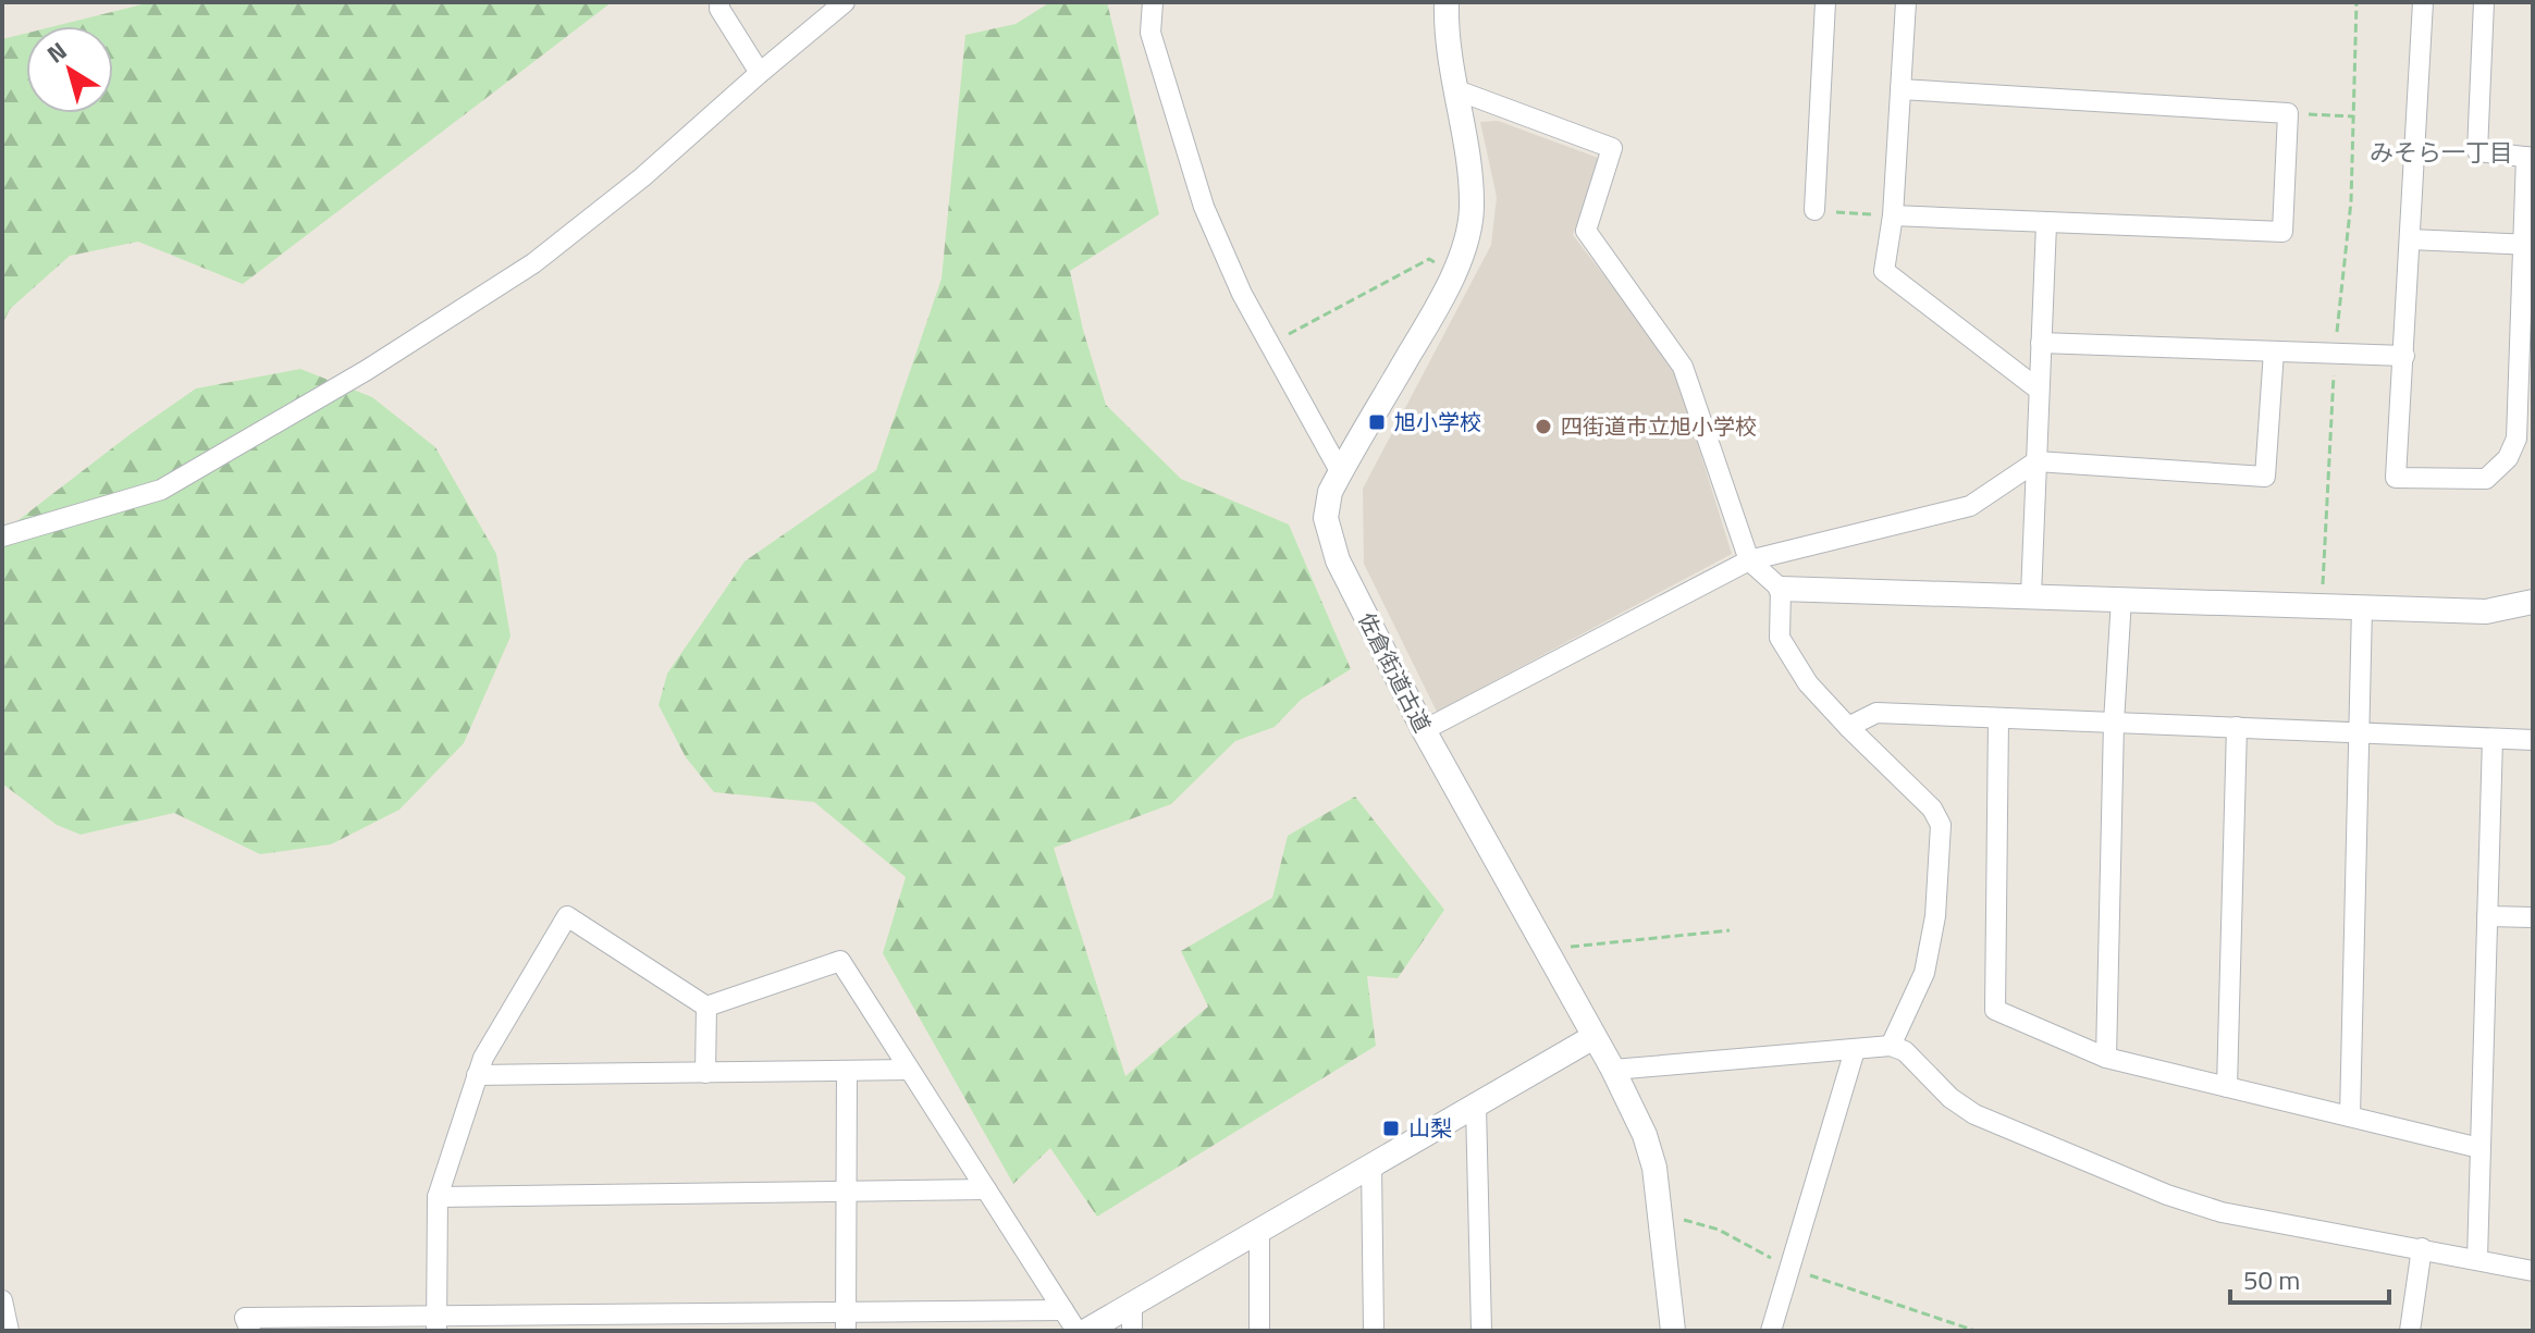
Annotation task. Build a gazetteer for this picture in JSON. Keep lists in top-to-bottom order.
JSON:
{
  "streets": {
    "street": ["佐倉街道古道"]
  },
  "districts": ["みそら一丁目"],
  "places": {
    "transit": ["旭小学校", "山梨"],
    "other": ["四街道市立旭小学校"]
  },
  "scale_bar": "50 m",
  "north": "top left"
}
